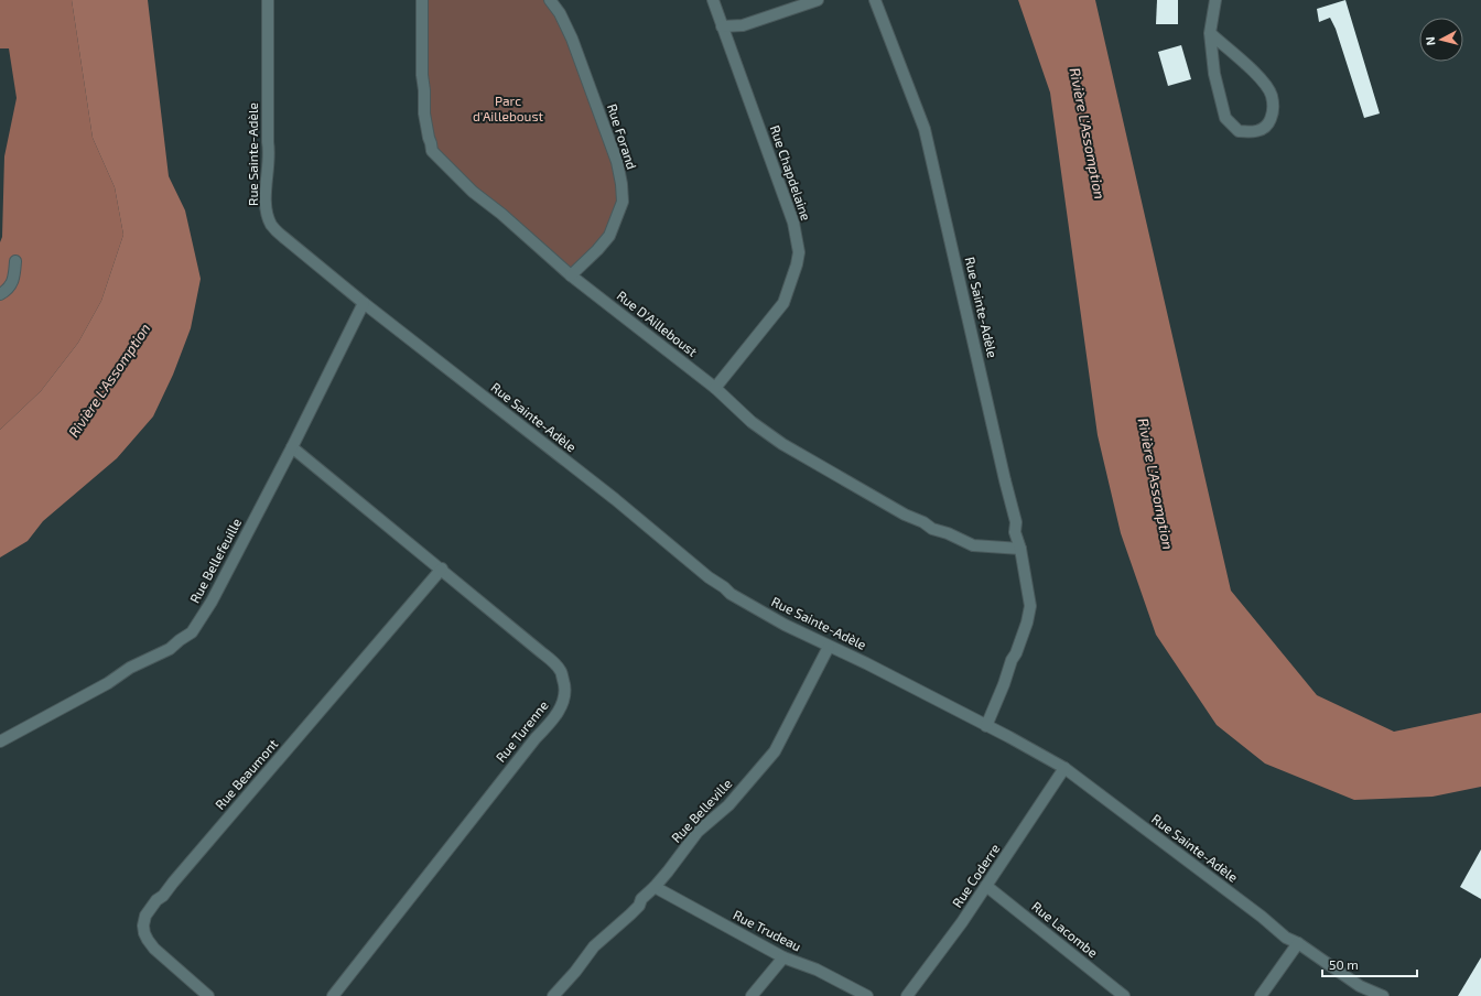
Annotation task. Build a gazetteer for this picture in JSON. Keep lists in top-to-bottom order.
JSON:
{
  "streets": {
    "street": [
      "Rue Forand",
      "Rue Sainte-Adèle",
      "Rue Chapdelaine",
      "Rue D'Ailleboust",
      "Rue Bellefeuille",
      "Rue Turenne",
      "Rue Beaumont",
      "Rue Belleville",
      "Rue Coderre",
      "Rue Lacombe",
      "Rue Trudeau"
    ]
  },
  "crossings": [
    ["Rue Forand", "Rue D'Ailleboust"],
    ["Rue Sainte-Adèle", "Rue D'Ailleboust"],
    ["Rue Sainte-Adèle", "Rue Bellefeuille"],
    ["Rue Sainte-Adèle", "Rue Belleville"],
    ["Rue Sainte-Adèle", "Rue Coderre"],
    ["Rue Chapdelaine", "Rue D'Ailleboust"],
    ["Rue Bellefeuille", "Rue Turenne"],
    ["Rue Turenne", "Rue Beaumont"],
    ["Rue Belleville", "Rue Trudeau"],
    ["Rue Coderre", "Rue Lacombe"]
  ],
  "water": ["Rivière L'Assomption"],
  "parks": ["Parc d'Ailleboust"],
  "scale_bar": "50 m",
  "north": "left"
}
